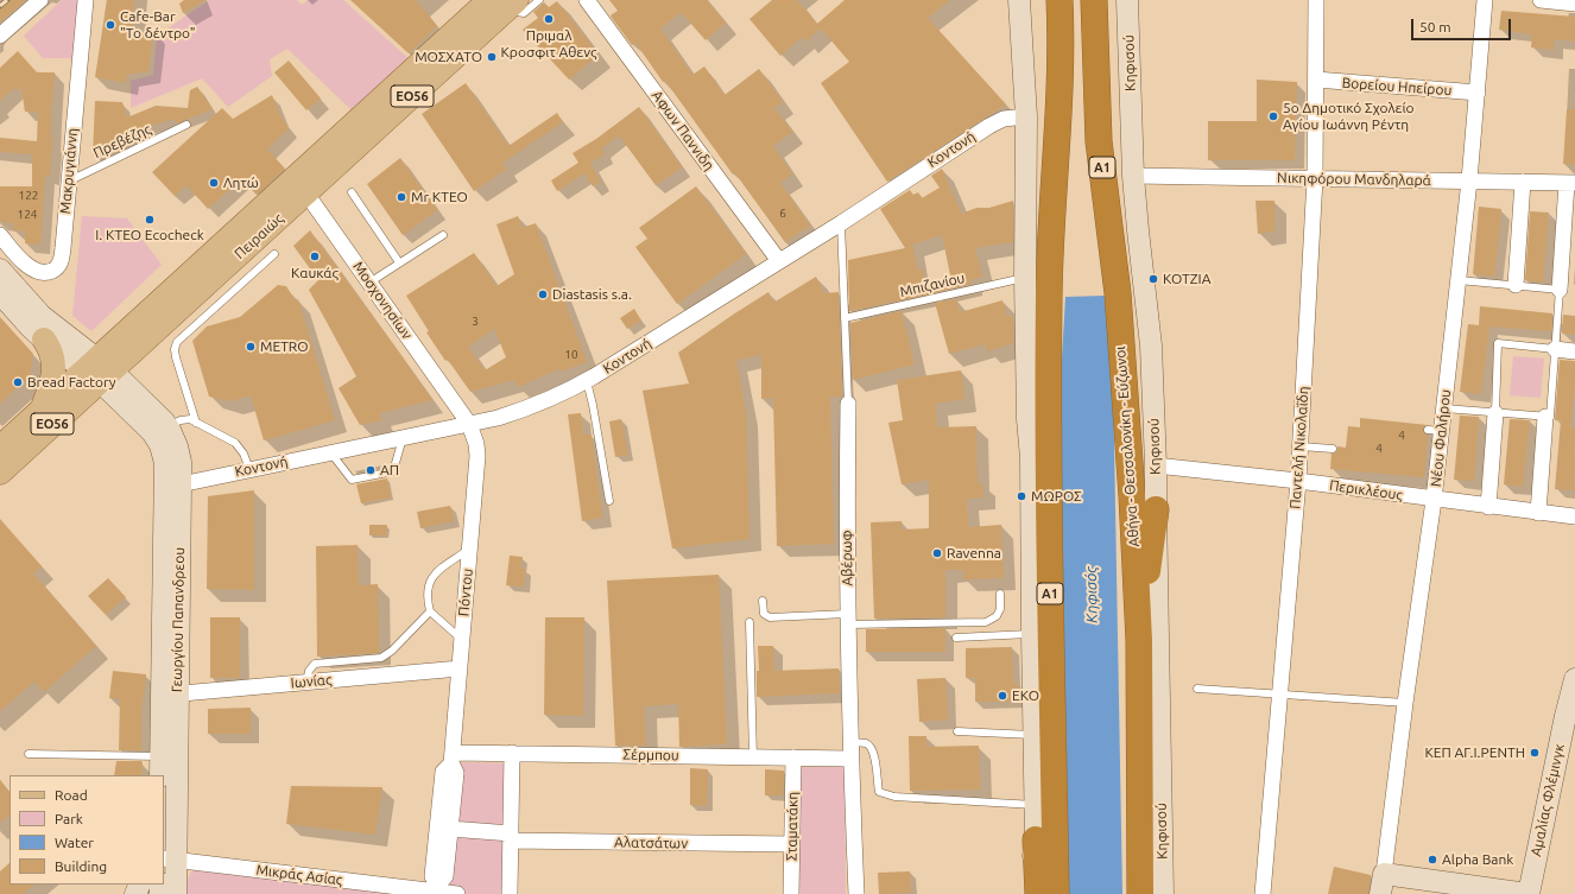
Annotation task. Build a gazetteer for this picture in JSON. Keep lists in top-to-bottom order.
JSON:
{
  "streets": {
    "highway": ["Α1", "Αθήνα - Θεσσαλονίκη - Εύζωνοι"],
    "main road": [
      "Κηφισού",
      "ΕΟ56",
      "Πειραιώς",
      "Γεωργίου Παπανδρεου",
      "Αμαλίας Φλέμινγκ"
    ],
    "street": [
      "Βορείου Ηπείρου",
      "Αφων Παννιδη",
      "Κοντονή",
      "Μακρυγιάννη",
      "Νικηφόρου Μανδηλαρά",
      "Μοσχονησίων",
      "Νέου Φαλήρου",
      "Παντελή Νικολαΐδη",
      "Περικλέους",
      "Αβέρωφ",
      "Πόντου",
      "Ιωνίας",
      "Σέρμπου",
      "Σταματάκη",
      "Αλατσάτων",
      "Μικράς Ασίας"
    ],
    "lane": ["Πρεβέζης", "Μπιζανίου"]
  },
  "crossings": [
    ["Κηφισού", "Νικηφόρου Μανδηλαρά"],
    ["Κηφισού", "Περικλέους"],
    ["Βορείου Ηπείρου", "Νέου Φαλήρου"],
    ["Βορείου Ηπείρου", "Παντελή Νικολαΐδη"],
    ["Αφων Παννιδη", "Κοντονή"],
    ["Πρεβέζης", "Μακρυγιάννη"],
    ["Κοντονή", "Μοσχονησίων"],
    ["Κοντονή", "Αβέρωφ"],
    ["Κοντονή", "Πόντου"],
    ["Κοντονή", "Γεωργίου Παπανδρεου"],
    ["Νικηφόρου Μανδηλαρά", "Νέου Φαλήρου"],
    ["Νικηφόρου Μανδηλαρά", "Παντελή Νικολαΐδη"],
    ["Πειραιώς", "Μοσχονησίων"],
    ["Πειραιώς", "Γεωργίου Παπανδρεου"],
    ["Μπιζανίου", "Αβέρωφ"],
    ["Μοσχονησίων", "Πόντου"],
    ["Νέου Φαλήρου", "Περικλέους"],
    ["Παντελή Νικολαΐδη", "Περικλέους"],
    ["Αβέρωφ", "Σέρμπου"],
    ["Πόντου", "Ιωνίας"],
    ["Πόντου", "Σέρμπου"],
    ["Πόντου", "Αλατσάτων"],
    ["Πόντου", "Μικράς Ασίας"],
    ["Γεωργίου Παπανδρεου", "Ιωνίας"],
    ["Γεωργίου Παπανδρεου", "Μικράς Ασίας"],
    ["Σέρμπου", "Σταματάκη"],
    ["Σταματάκη", "Αλατσάτων"]
  ],
  "water": ["Κηφισός"],
  "places": [
    "Πριμαλ Κροσφιτ Αθενς",
    "Cafe-Bar \"Το δέντρο\"",
    "ΜΟΣΧΑΤΟ",
    "5ο Δημοτικό Σχολείο Αγίου Ιωάννη Ρέντη",
    "Λητώ",
    "Mr KTEO",
    "Ι. ΚΤΕΟ Ecocheck",
    "Καυκάς",
    "ΚΟΤΖΙΑ",
    "Diastasis s.a.",
    "METRO",
    "Bread Factory",
    "ΑΠ",
    "ΜΩΡΟΣ",
    "Ravenna",
    "EKO",
    "ΚΕΠ ΑΓ.Ι.ΡΕΝΤΗ",
    "Alpha Bank"
  ],
  "house_numbers": [
    "122",
    "6",
    "124",
    "3",
    "10",
    "4",
    "4"
  ],
  "legend": [
    "Road",
    "Park",
    "Water",
    "Building"
  ],
  "scale_bar": "50 m"
}
